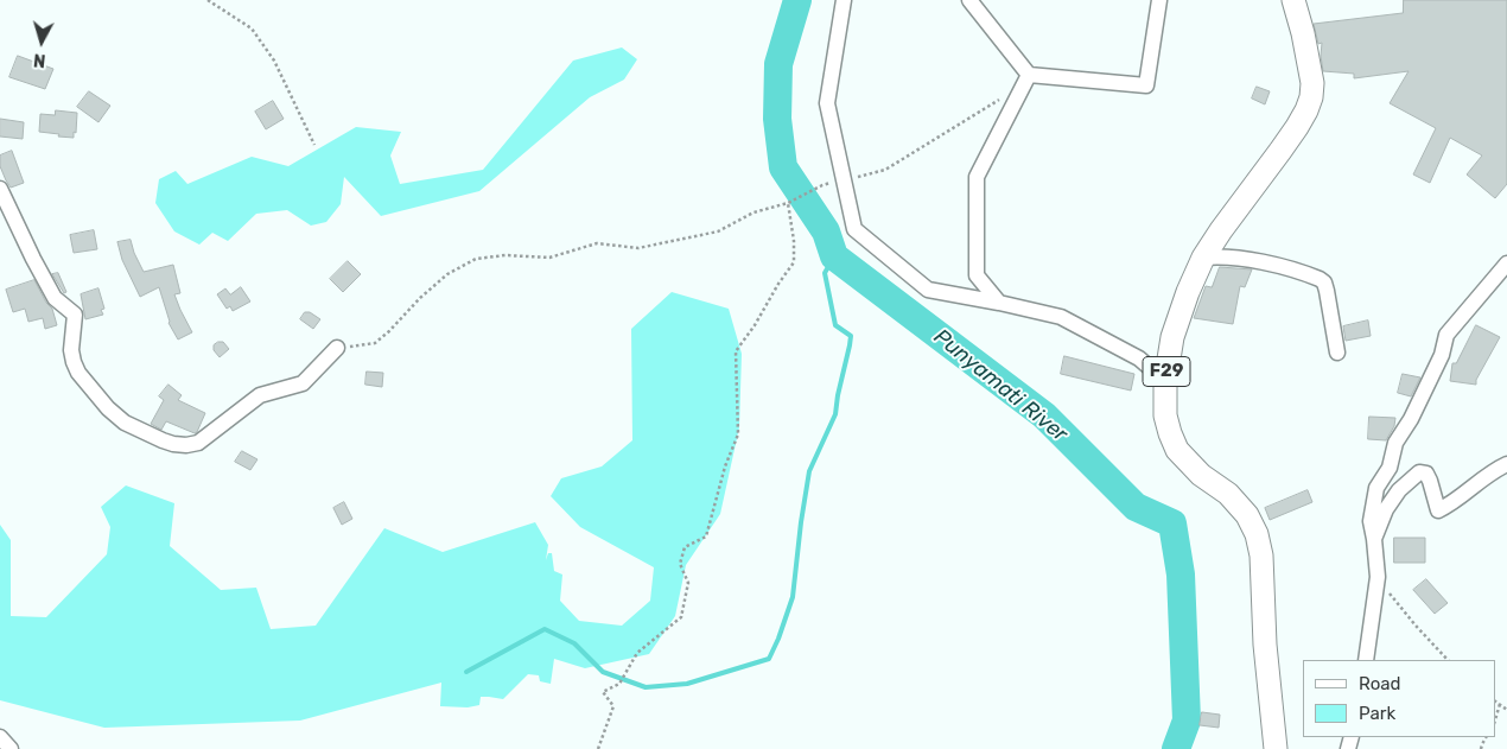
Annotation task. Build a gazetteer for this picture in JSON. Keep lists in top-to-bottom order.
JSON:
{
  "streets": {
    "main road": ["F29"]
  },
  "water": ["Punyamati River"],
  "legend": ["Road", "Park"],
  "north": "bottom"
}
